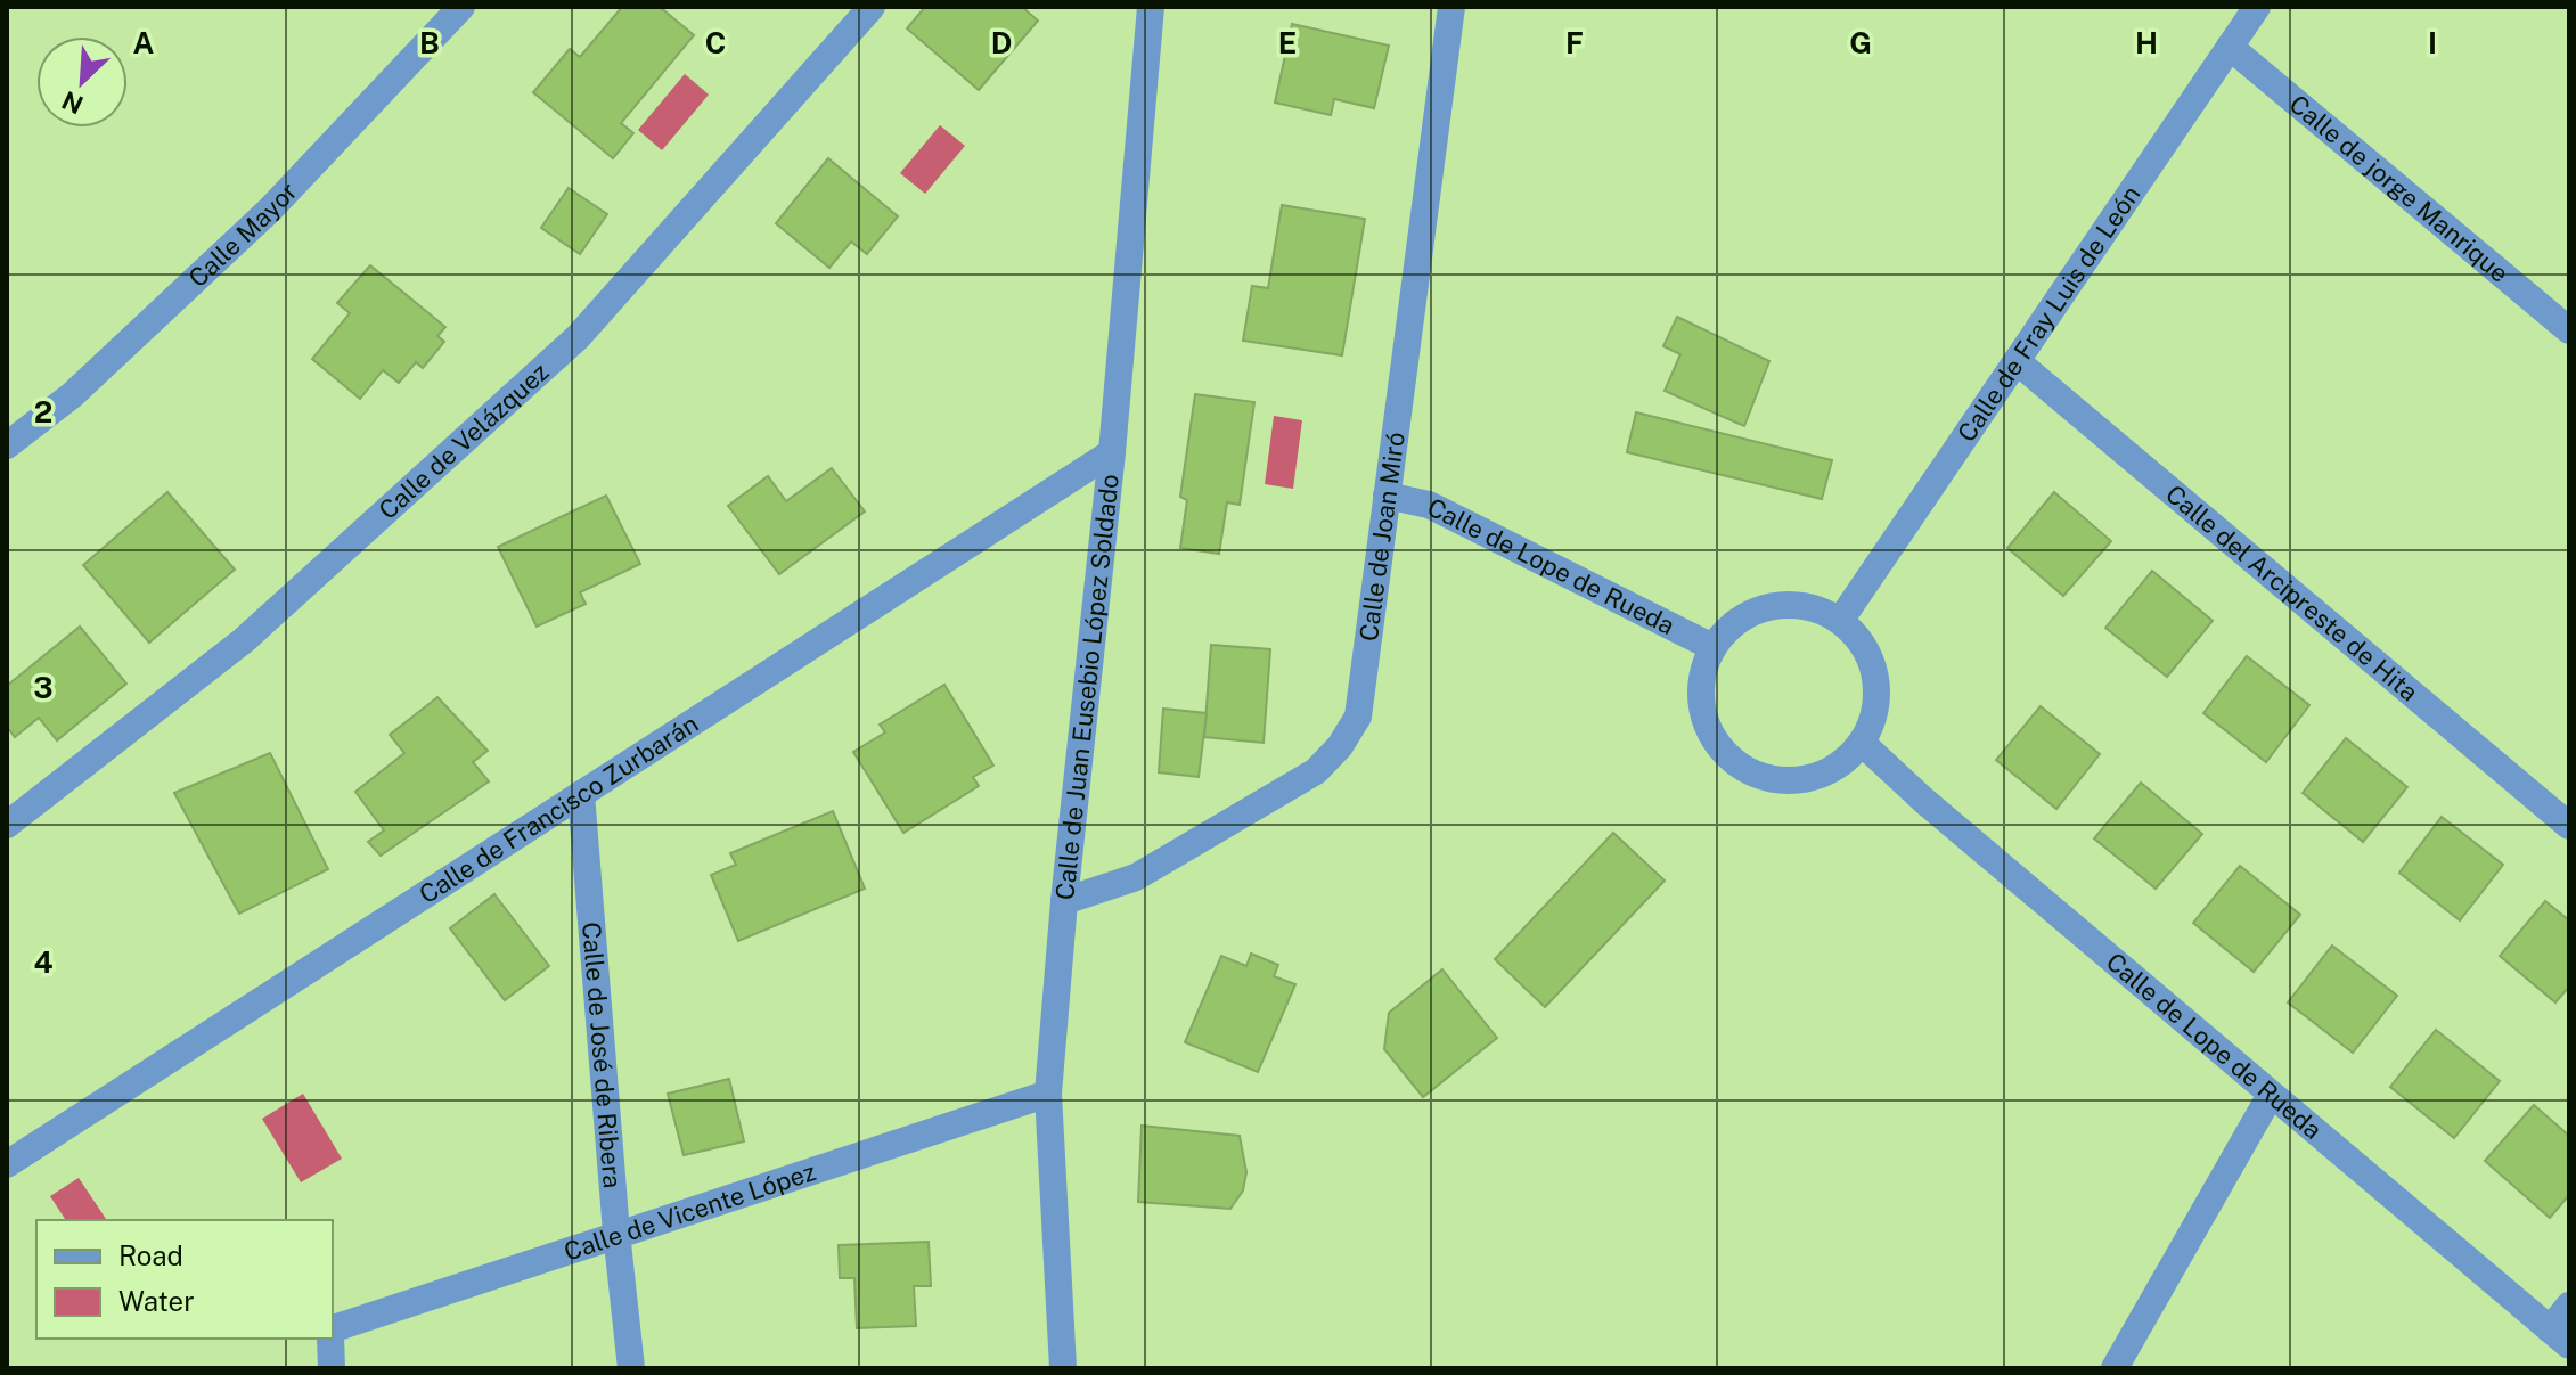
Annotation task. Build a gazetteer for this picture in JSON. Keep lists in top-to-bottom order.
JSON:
{
  "streets": {
    "street": [
      "Calle de jorge Manrique",
      "Calle Mayor",
      "Calle de Fray Luis de León",
      "Calle de Velázquez",
      "Calle de Joan Miró",
      "Calle de Lope de Rueda",
      "Calle del Arcipreste de Hita",
      "Calle de Juan Eusebio López Soldado",
      "Calle de Francisco Zurbarán",
      "Calle de José de Ribera",
      "Calle de Vicente López"
    ]
  },
  "crossings": [
    ["Calle de jorge Manrique", "Calle de Fray Luis de León"],
    ["Calle de Fray Luis de León", "Calle de Lope de Rueda"],
    ["Calle de Fray Luis de León", "Calle del Arcipreste de Hita"],
    ["Calle de Joan Miró", "Calle de Lope de Rueda"],
    ["Calle de Joan Miró", "Calle de Juan Eusebio López Soldado"],
    ["Calle de Juan Eusebio López Soldado", "Calle de Francisco Zurbarán"],
    ["Calle de Juan Eusebio López Soldado", "Calle de Vicente López"],
    ["Calle de Francisco Zurbarán", "Calle de José de Ribera"],
    ["Calle de José de Ribera", "Calle de Vicente López"]
  ],
  "legend": ["Road", "Water"],
  "north": "bottom left",
  "grid": {
    "columns": [
      "A",
      "B",
      "C",
      "D",
      "E",
      "F",
      "G",
      "H",
      "I"
    ],
    "rows": ["2", "3", "4"]
  }
}
